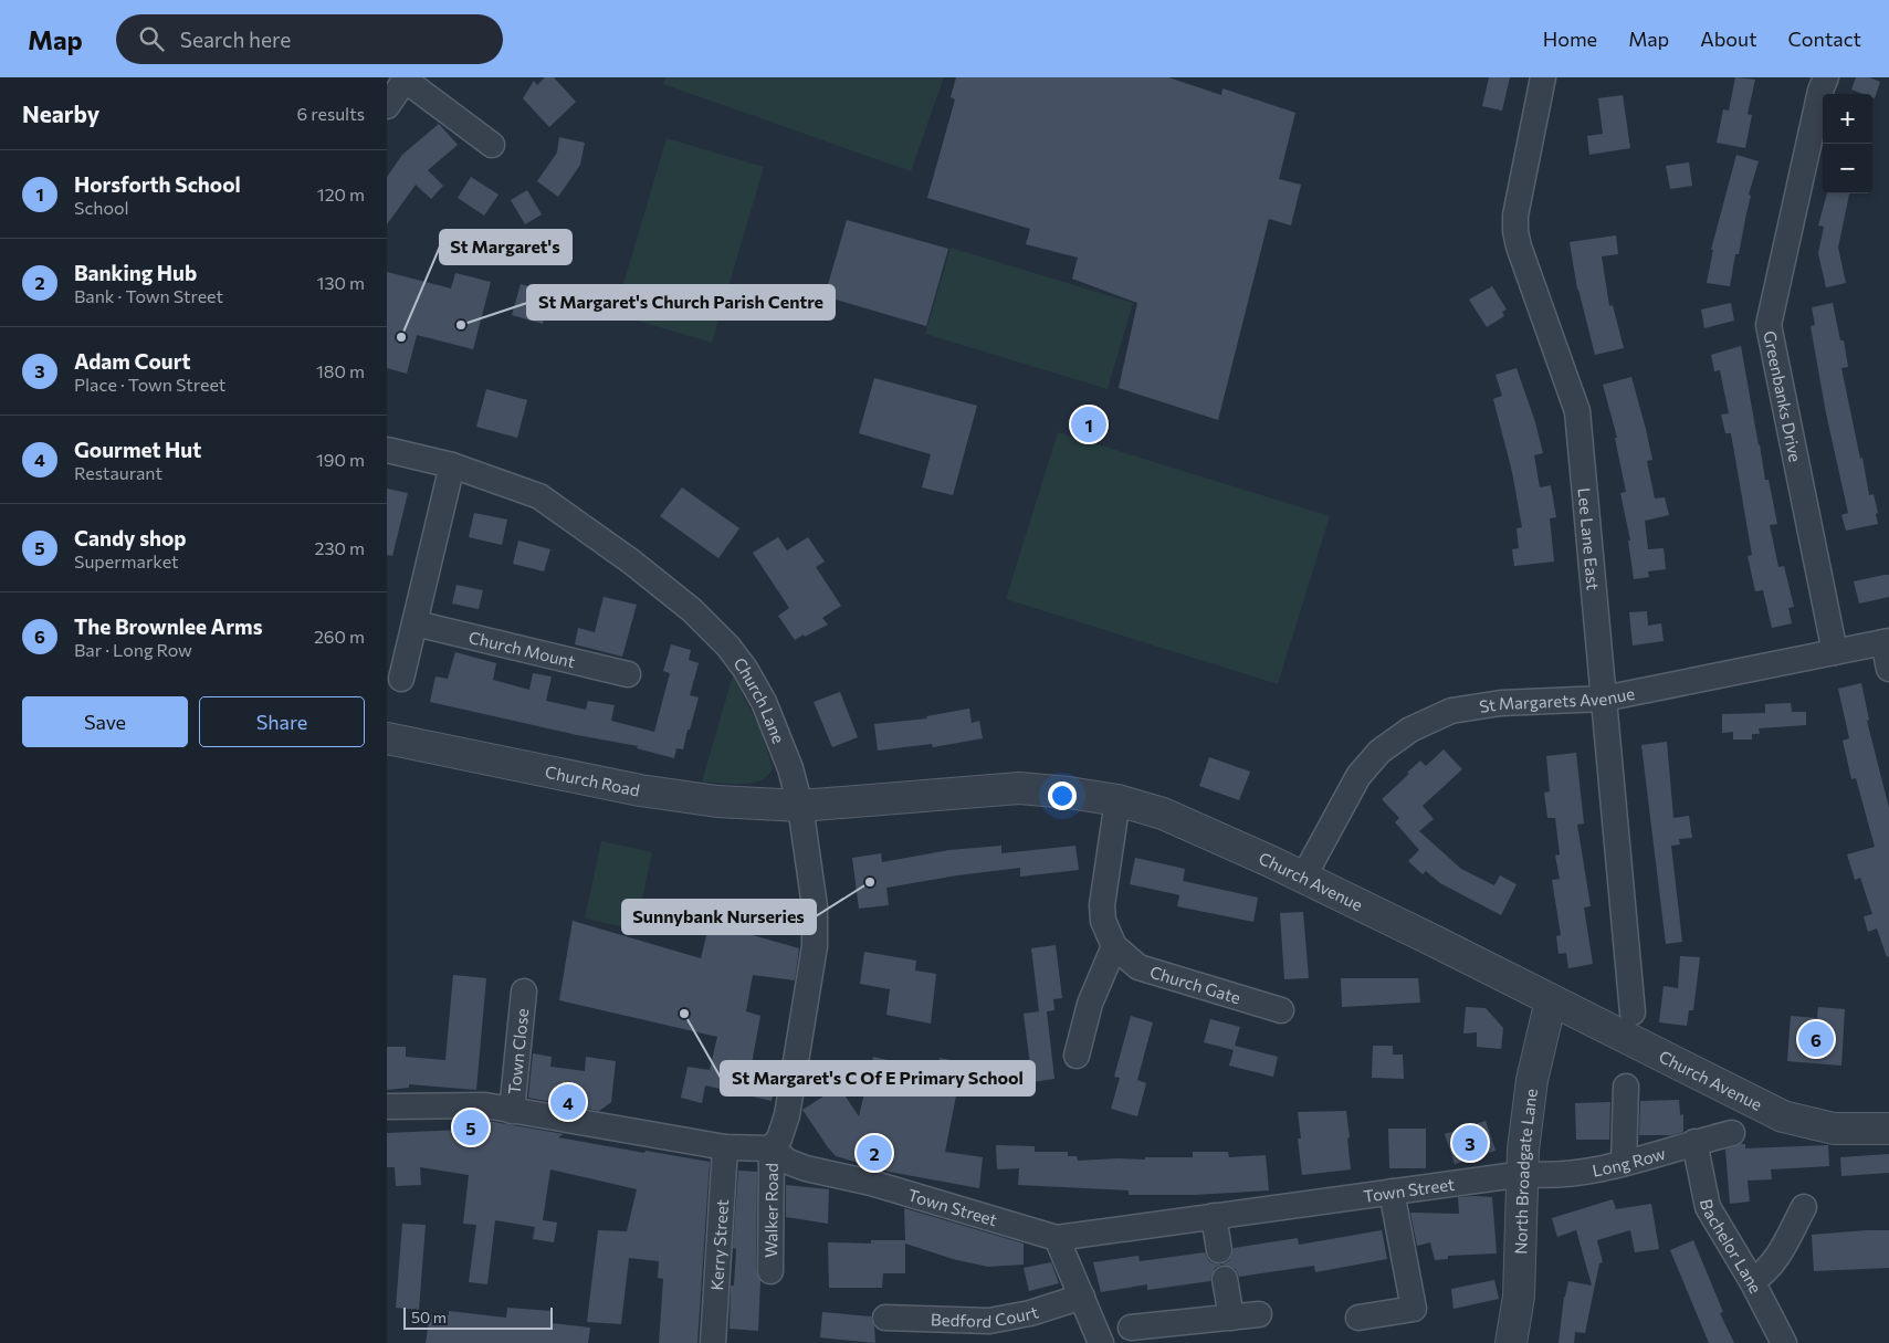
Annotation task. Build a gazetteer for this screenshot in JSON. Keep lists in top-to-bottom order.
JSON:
{
  "streets": {
    "street": [
      "Greenbanks Drive",
      "Lee Lane East",
      "Church Mount",
      "St Margarets Avenue",
      "Church Lane",
      "Church Road",
      "Church Avenue",
      "Church Gate",
      "Town Close",
      "Long Row",
      "North Broadgate Lane",
      "Town Street",
      "Walker Road",
      "Kerry Street",
      "Bachelor Lane",
      "Bedford Court"
    ]
  },
  "crossings": [
    ["Greenbanks Drive", "St Margarets Avenue"],
    ["Lee Lane East", "St Margarets Avenue"],
    ["St Margarets Avenue", "Church Avenue"],
    ["Church Lane", "Church Road"],
    ["Church Lane", "Church Avenue"],
    ["Church Lane", "Town Street"],
    ["Church Lane", "Walker Road"],
    ["Church Road", "Church Avenue"],
    ["Church Avenue", "Church Gate"],
    ["Church Avenue", "North Broadgate Lane"],
    ["Long Row", "North Broadgate Lane"],
    ["Long Row", "Town Street"],
    ["Long Row", "Bachelor Lane"],
    ["North Broadgate Lane", "Town Street"],
    ["Town Street", "Walker Road"]
  ],
  "places": [
    "St Margaret's Church Parish Centre",
    "St Margaret's",
    "Sunnybank Nurseries",
    "St Margaret's C Of E Primary School"
  ],
  "scale_bar": "50 m",
  "page": {
    "header": "Map",
    "search": "Search here",
    "nav": [
      "Home",
      "Map",
      "About",
      "Contact"
    ],
    "heading": ["Nearby", "6 results"],
    "map_buttons": ["+", "−"],
    "list": [
      {
        "mark": "1",
        "name": "Horsforth School",
        "note": "School",
        "value": "120 m"
      },
      {
        "mark": "2",
        "name": "Banking Hub",
        "note": "Bank · Town Street",
        "value": "130 m"
      },
      {
        "mark": "3",
        "name": "Adam Court",
        "note": "Place · Town Street",
        "value": "180 m"
      },
      {
        "mark": "4",
        "name": "Gourmet Hut",
        "note": "Restaurant",
        "value": "190 m"
      },
      {
        "mark": "5",
        "name": "Candy shop",
        "note": "Supermarket",
        "value": "230 m"
      },
      {
        "mark": "6",
        "name": "The Brownlee Arms",
        "note": "Bar · Long Row",
        "value": "260 m"
      }
    ],
    "pins": [
      "1",
      "6",
      "4",
      "5",
      "3",
      "2"
    ],
    "buttons": ["Save", "Share"],
    "scale": "50 m"
  }
}
